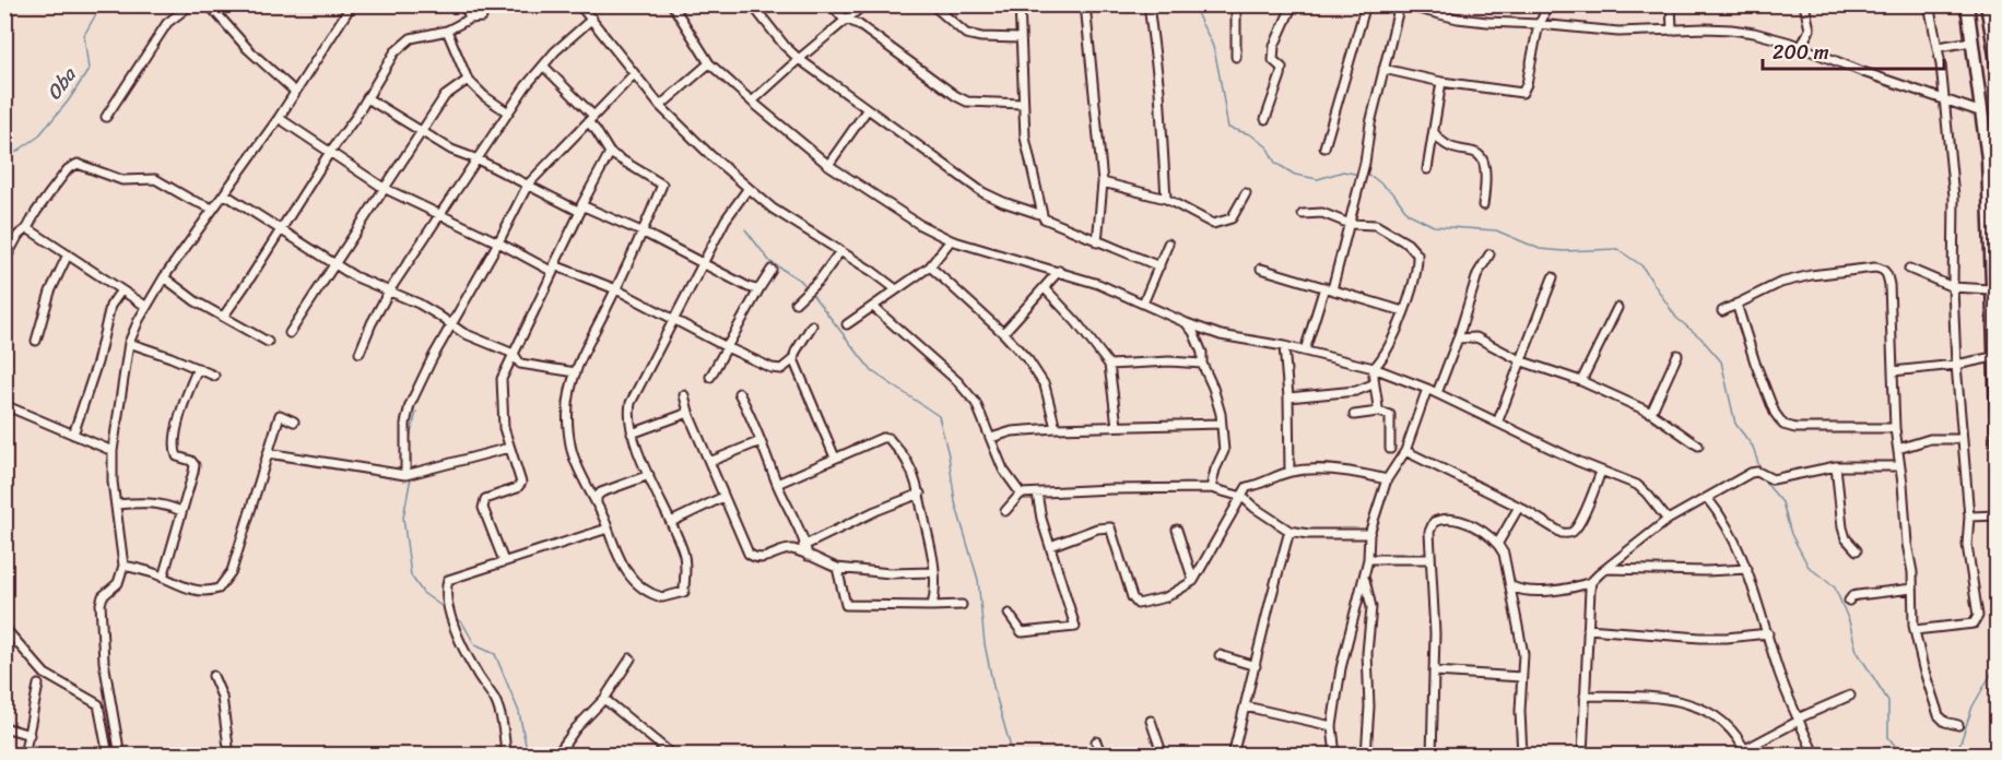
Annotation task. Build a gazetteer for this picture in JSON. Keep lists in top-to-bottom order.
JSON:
{
  "water": ["Oba"],
  "scale_bar": "200 m"
}
